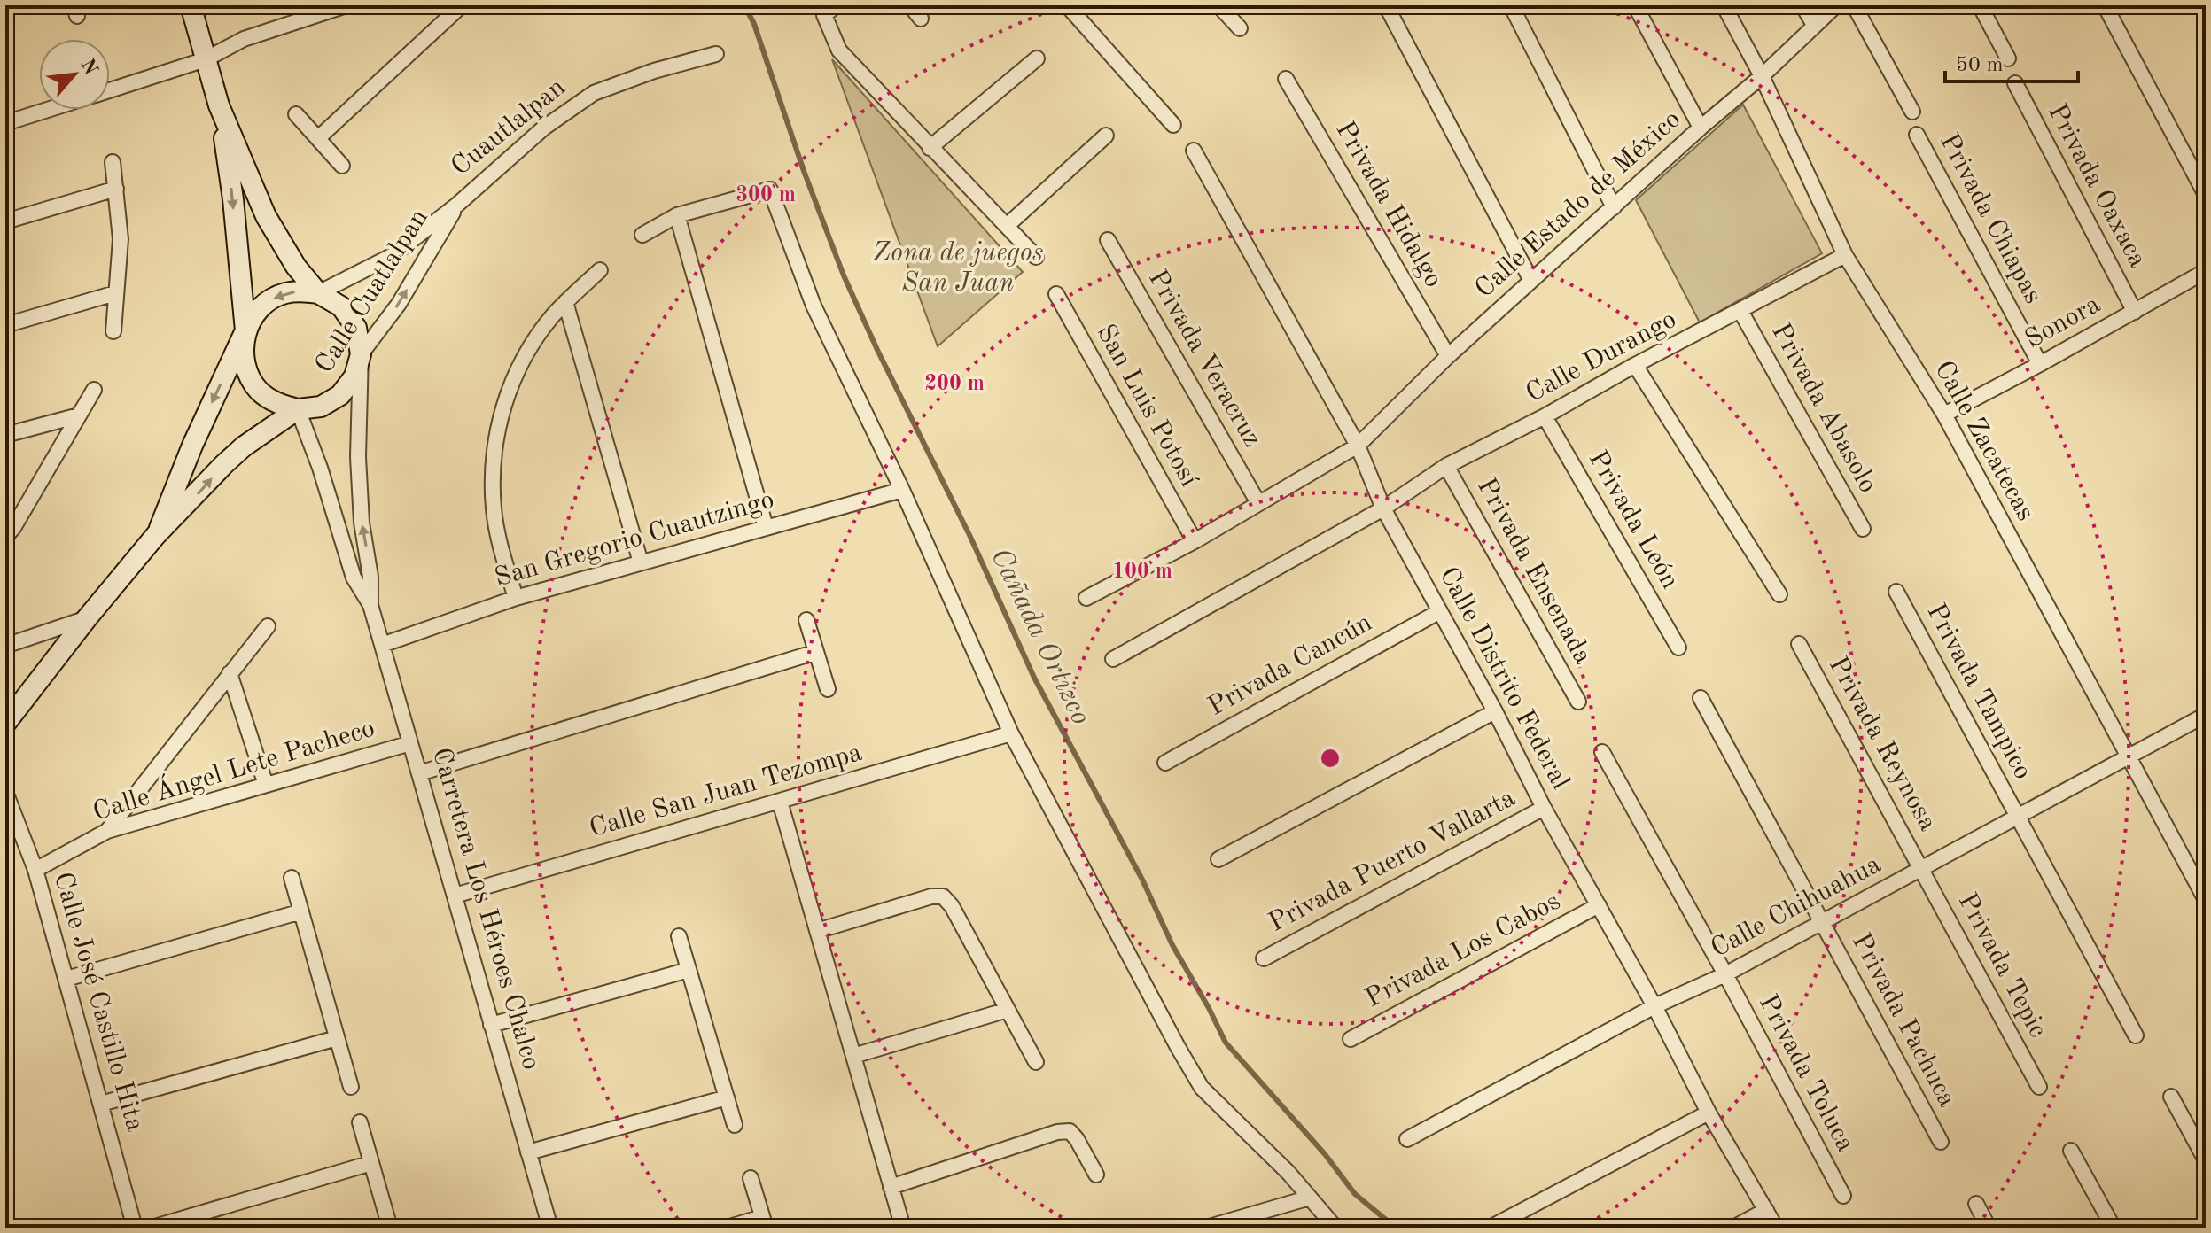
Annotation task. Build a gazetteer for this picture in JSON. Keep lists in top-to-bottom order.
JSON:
{
  "streets": {
    "street": [
      "Cuautlalpan",
      "Privada Oaxaca",
      "Privada Hidalgo",
      "Calle Estado de México",
      "Privada Chiapas",
      "Calle Cuatlalpan",
      "Sonora",
      "Calle Durango",
      "Privada Veracruz",
      "San Luis Potosí",
      "Privada Abasolo",
      "Calle Zacatecas",
      "Privada León",
      "San Gregorio Cuautzingo",
      "Privada Ensenada",
      "Privada Cancún",
      "Calle Distrito Federal",
      "Privada Tampico",
      "Privada Reynosa",
      "Calle Ángel Lete Pacheco",
      "Calle San Juan Tezompa",
      "Privada Puerto Vallarta",
      "Calle Chihuahua",
      "Carretera Los Héroes Chalco",
      "Privada Los Cabos",
      "Privada Tepic",
      "Calle José Castillo Hita",
      "Privada Pachuca",
      "Privada Toluca"
    ]
  },
  "crossings": [
    ["Cuautlalpan", "Calle Cuatlalpan"],
    ["Privada Oaxaca", "Sonora"],
    ["Privada Hidalgo", "Calle Estado de México"],
    ["Calle Estado de México", "Privada Veracruz"],
    ["Calle Estado de México", "San Luis Potosí"],
    ["Calle Estado de México", "Calle Zacatecas"],
    ["Calle Estado de México", "Calle Distrito Federal"],
    ["Privada Chiapas", "Sonora"],
    ["Calle Cuatlalpan", "Carretera Los Héroes Chalco"],
    ["Sonora", "Calle Zacatecas"],
    ["Calle Durango", "Privada Abasolo"],
    ["Calle Durango", "Calle Zacatecas"],
    ["Calle Durango", "Privada León"],
    ["Calle Durango", "Privada Ensenada"],
    ["Calle Durango", "Calle Distrito Federal"],
    ["Calle Zacatecas", "Calle Chihuahua"],
    ["San Gregorio Cuautzingo", "Carretera Los Héroes Chalco"],
    ["Privada Cancún", "Calle Distrito Federal"],
    ["Calle Distrito Federal", "Privada Puerto Vallarta"],
    ["Calle Distrito Federal", "Calle Chihuahua"],
    ["Calle Distrito Federal", "Privada Los Cabos"],
    ["Privada Tampico", "Calle Chihuahua"],
    ["Privada Reynosa", "Calle Chihuahua"],
    ["Privada Reynosa", "Privada Tepic"],
    ["Calle Ángel Lete Pacheco", "Carretera Los Héroes Chalco"],
    ["Calle Ángel Lete Pacheco", "Calle José Castillo Hita"],
    ["Calle San Juan Tezompa", "Carretera Los Héroes Chalco"],
    ["Calle Chihuahua", "Privada Tepic"],
    ["Calle Chihuahua", "Privada Pachuca"],
    ["Calle Chihuahua", "Privada Toluca"]
  ],
  "water": ["Cañada Ortizco"],
  "parks": ["Zona de juegos San Juan"],
  "scale_bar": "50 m",
  "north": "top right",
  "rings": ["300 m", "200 m", "100 m"]
}
